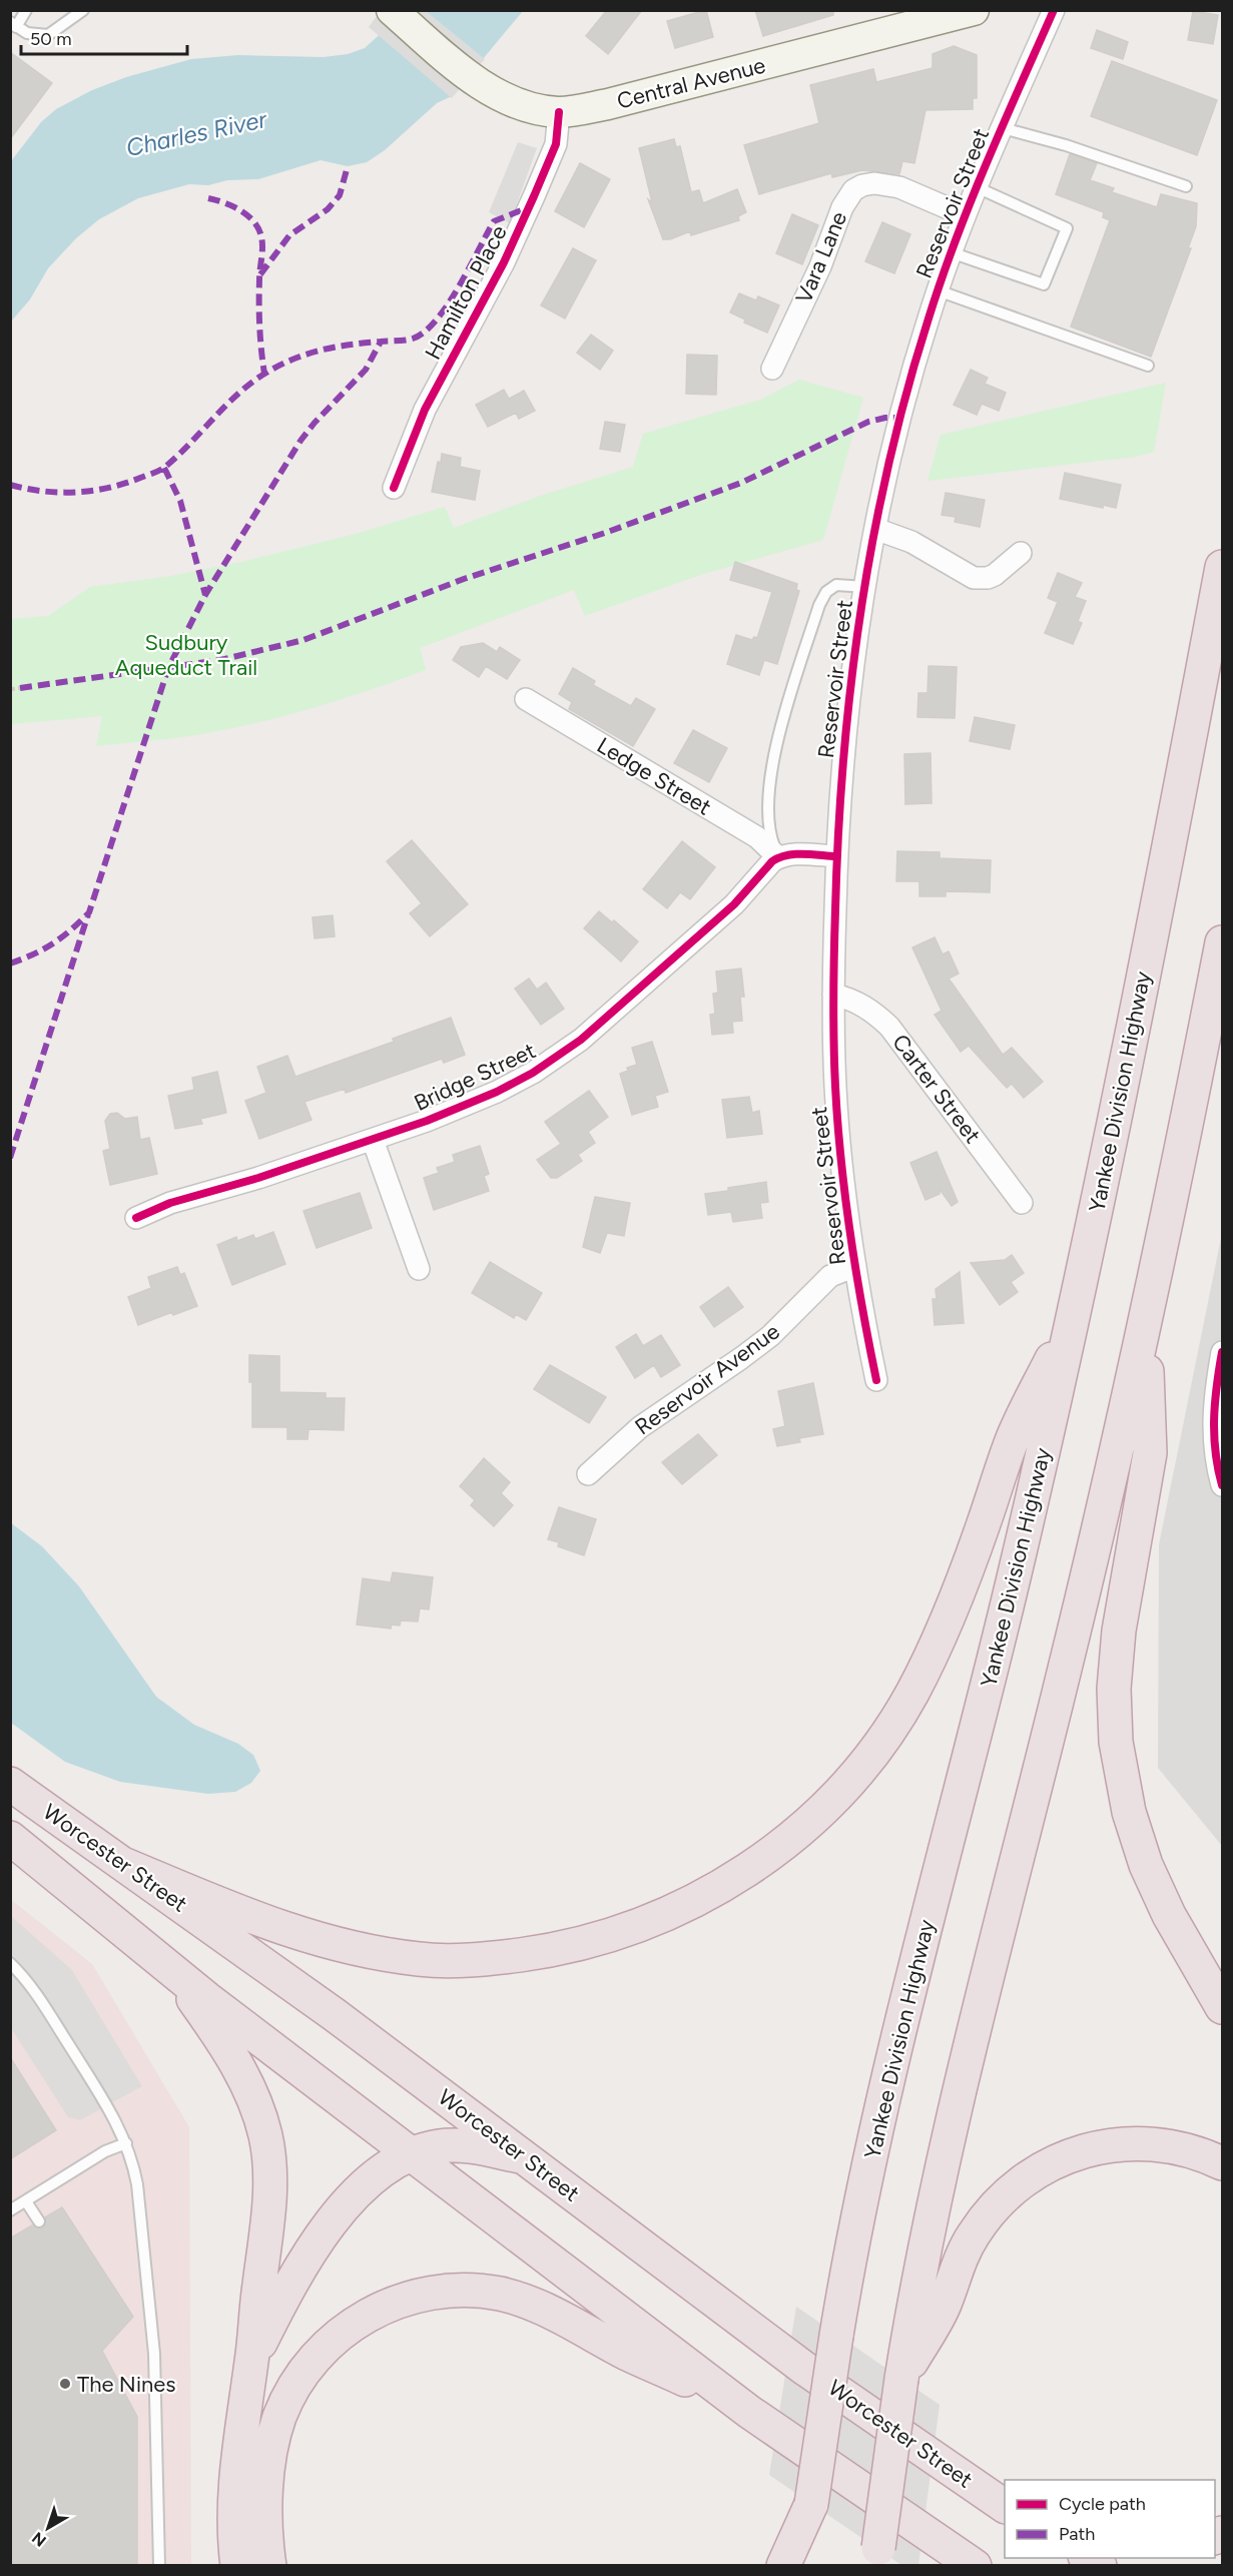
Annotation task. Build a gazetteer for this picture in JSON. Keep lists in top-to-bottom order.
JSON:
{
  "streets": {
    "highway": ["Yankee Division Highway", "Worcester Street"],
    "main road": ["Central Avenue"],
    "street": [
      "Reservoir Street",
      "Vara Lane",
      "Hamilton Place",
      "Ledge Street",
      "Bridge Street",
      "Carter Street",
      "Reservoir Avenue"
    ]
  },
  "crossings": [
    ["Central Avenue", "Hamilton Place"],
    ["Reservoir Street", "Vara Lane"],
    ["Reservoir Street", "Carter Street"],
    ["Reservoir Street", "Reservoir Avenue"],
    ["Ledge Street", "Bridge Street"]
  ],
  "water": ["Charles River"],
  "parks": ["Sudbury Aqueduct Trail"],
  "places": ["The Nines"],
  "legend": ["Cycle path", "Path"],
  "scale_bar": "50 m",
  "north": "bottom left"
}
